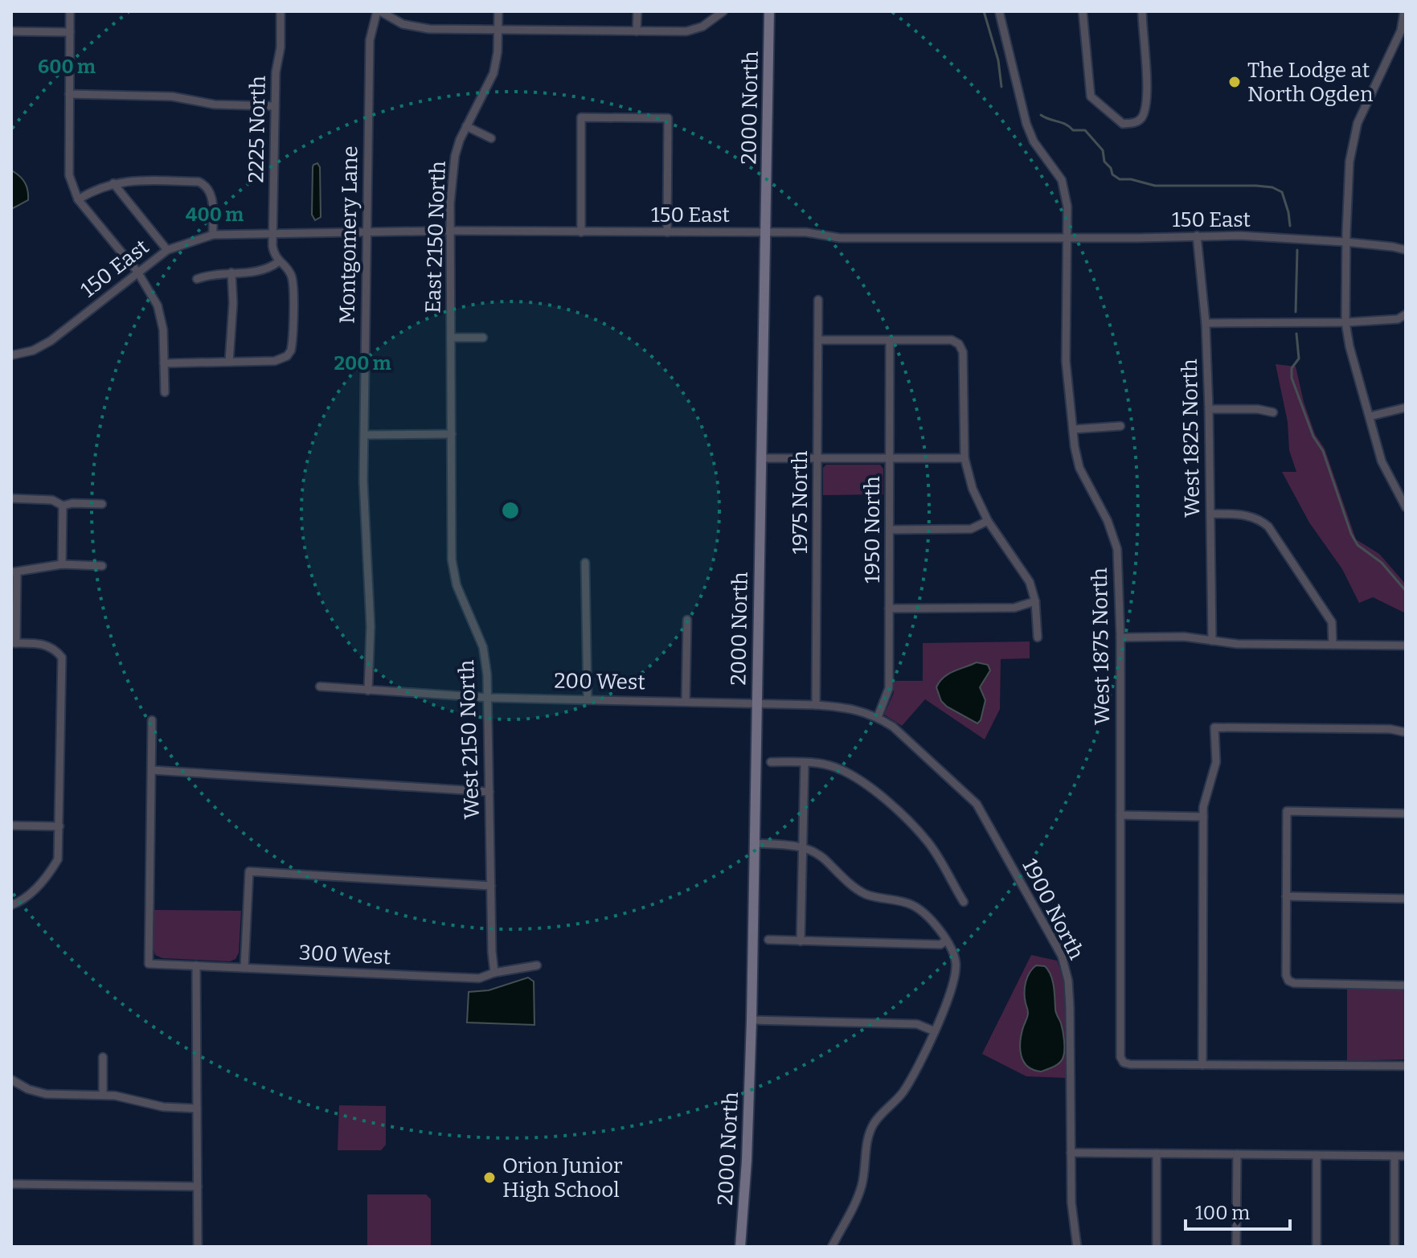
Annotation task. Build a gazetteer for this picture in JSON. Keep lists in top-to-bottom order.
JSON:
{
  "streets": {
    "street": [
      "2000 North",
      "2225 North",
      "150 East",
      "Montgomery Lane",
      "East 2150 North",
      "West 1825 North",
      "1975 North",
      "1950 North",
      "West 1875 North",
      "200 West",
      "West 2150 North",
      "1900 North",
      "300 West"
    ]
  },
  "crossings": [
    ["2000 North", "150 East"],
    ["2000 North", "200 West"],
    ["2225 North", "150 East"],
    ["150 East", "Montgomery Lane"],
    ["150 East", "East 2150 North"],
    ["150 East", "West 1825 North"],
    ["150 East", "West 1875 North"],
    ["Montgomery Lane", "200 West"],
    ["East 2150 North", "West 2150 North"],
    ["1975 North", "200 West"],
    ["1950 North", "200 West"],
    ["1950 North", "1900 North"],
    ["200 West", "West 2150 North"],
    ["200 West", "1900 North"],
    ["West 2150 North", "300 West"]
  ],
  "places": ["The Lodge at North Ogden", "Orion Junior High School"],
  "scale_bar": "100 m",
  "rings": ["600 m", "400 m", "200 m"]
}
